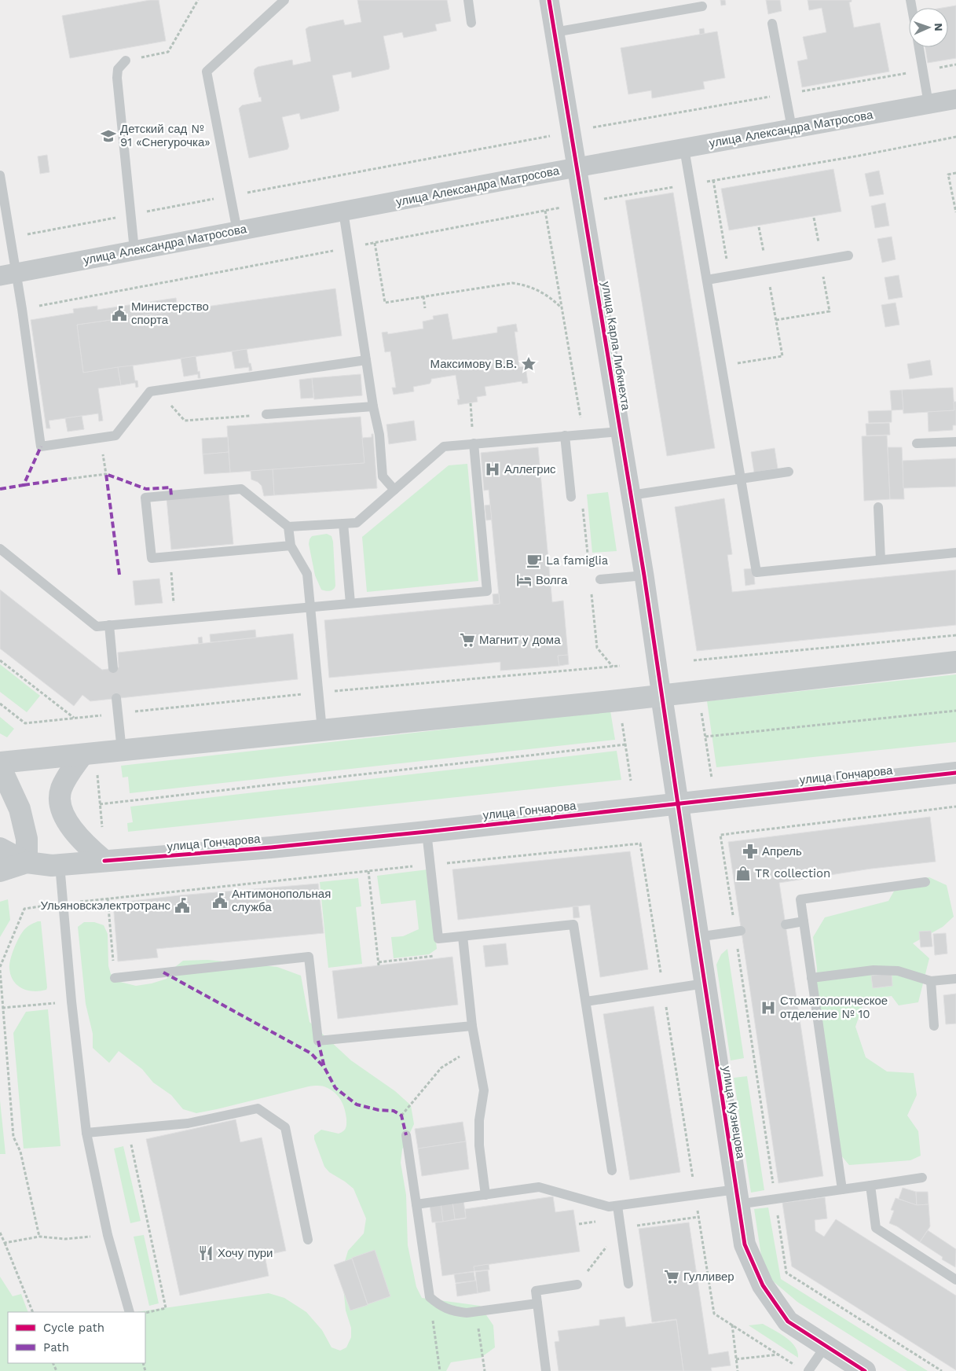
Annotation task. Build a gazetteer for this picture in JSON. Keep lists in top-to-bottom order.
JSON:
{
  "streets": {
    "main road": ["улица Гончарова"],
    "street": ["улица Александра Матросова", "улица Карла Либкнехта", "улица Кузнецова"]
  },
  "crossings": [
    ["улица Александра Матросова", "улица Карла Либкнехта"],
    ["улица Карла Либкнехта", "улица Кузнецова"],
    ["улица Гончарова", "улица Кузнецова"]
  ],
  "places": {
    "school or university": ["Детский сад № 91 «Снегурочка»"],
    "public building": ["Министерство спорта", "Антимонопольная служба", "Ульяновскэлектротранс"],
    "place": ["Максимову В.В."],
    "hospital": ["Аллегрис", "Стоматологическое отделение № 10"],
    "cafe": ["La famiglia"],
    "hotel": ["Волга"],
    "supermarket": ["Магнит у дома", "Гулливер"],
    "pharmacy": ["Апрель"],
    "shop": ["TR collection"],
    "restaurant": ["Хочу пури"]
  },
  "legend": ["Cycle path", "Path"],
  "north": "right"
}
